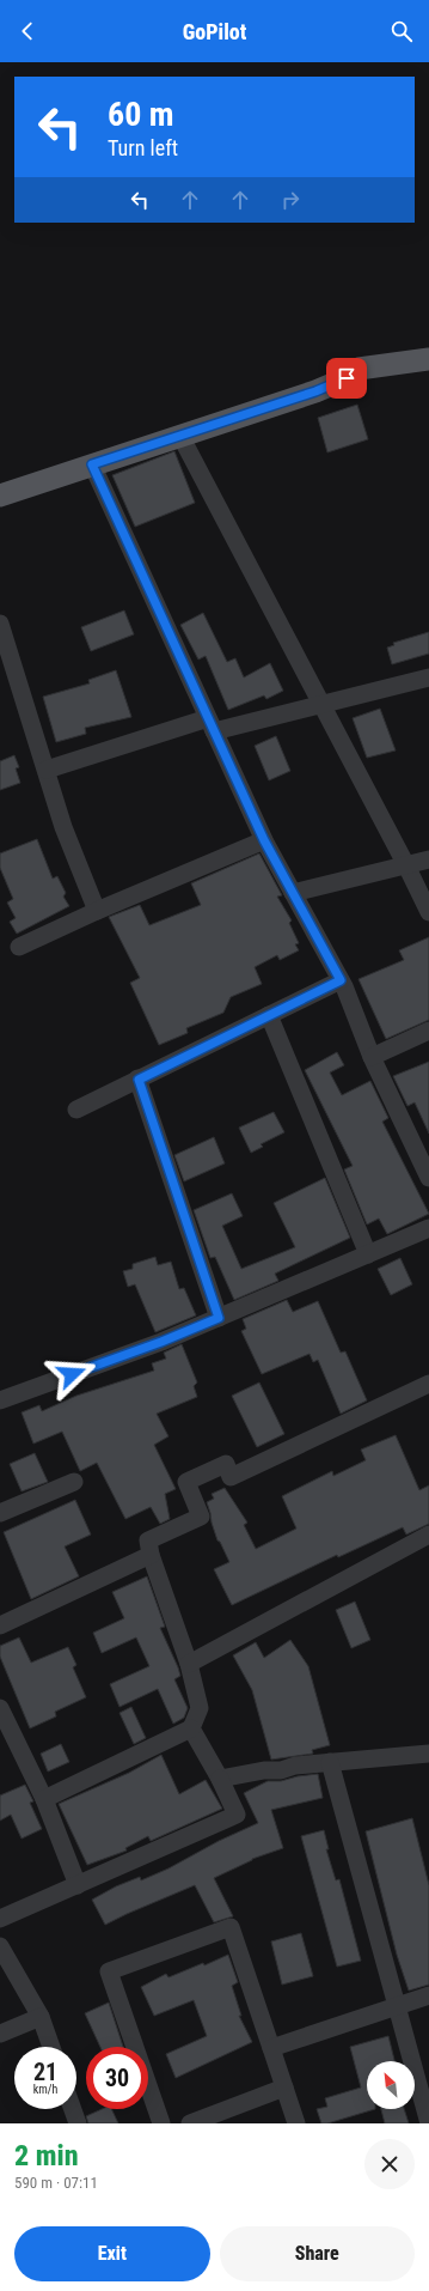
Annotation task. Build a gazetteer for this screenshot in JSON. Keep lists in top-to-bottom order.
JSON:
{
  "north": "top left",
  "page": {
    "header": "GoPilot",
    "turn": ["60 m", "Turn left"],
    "speed": "21 km/h",
    "limit": "30",
    "heading": ["2 min", "590 m · 07:11"],
    "buttons": ["Exit", "Share"]
  }
}
